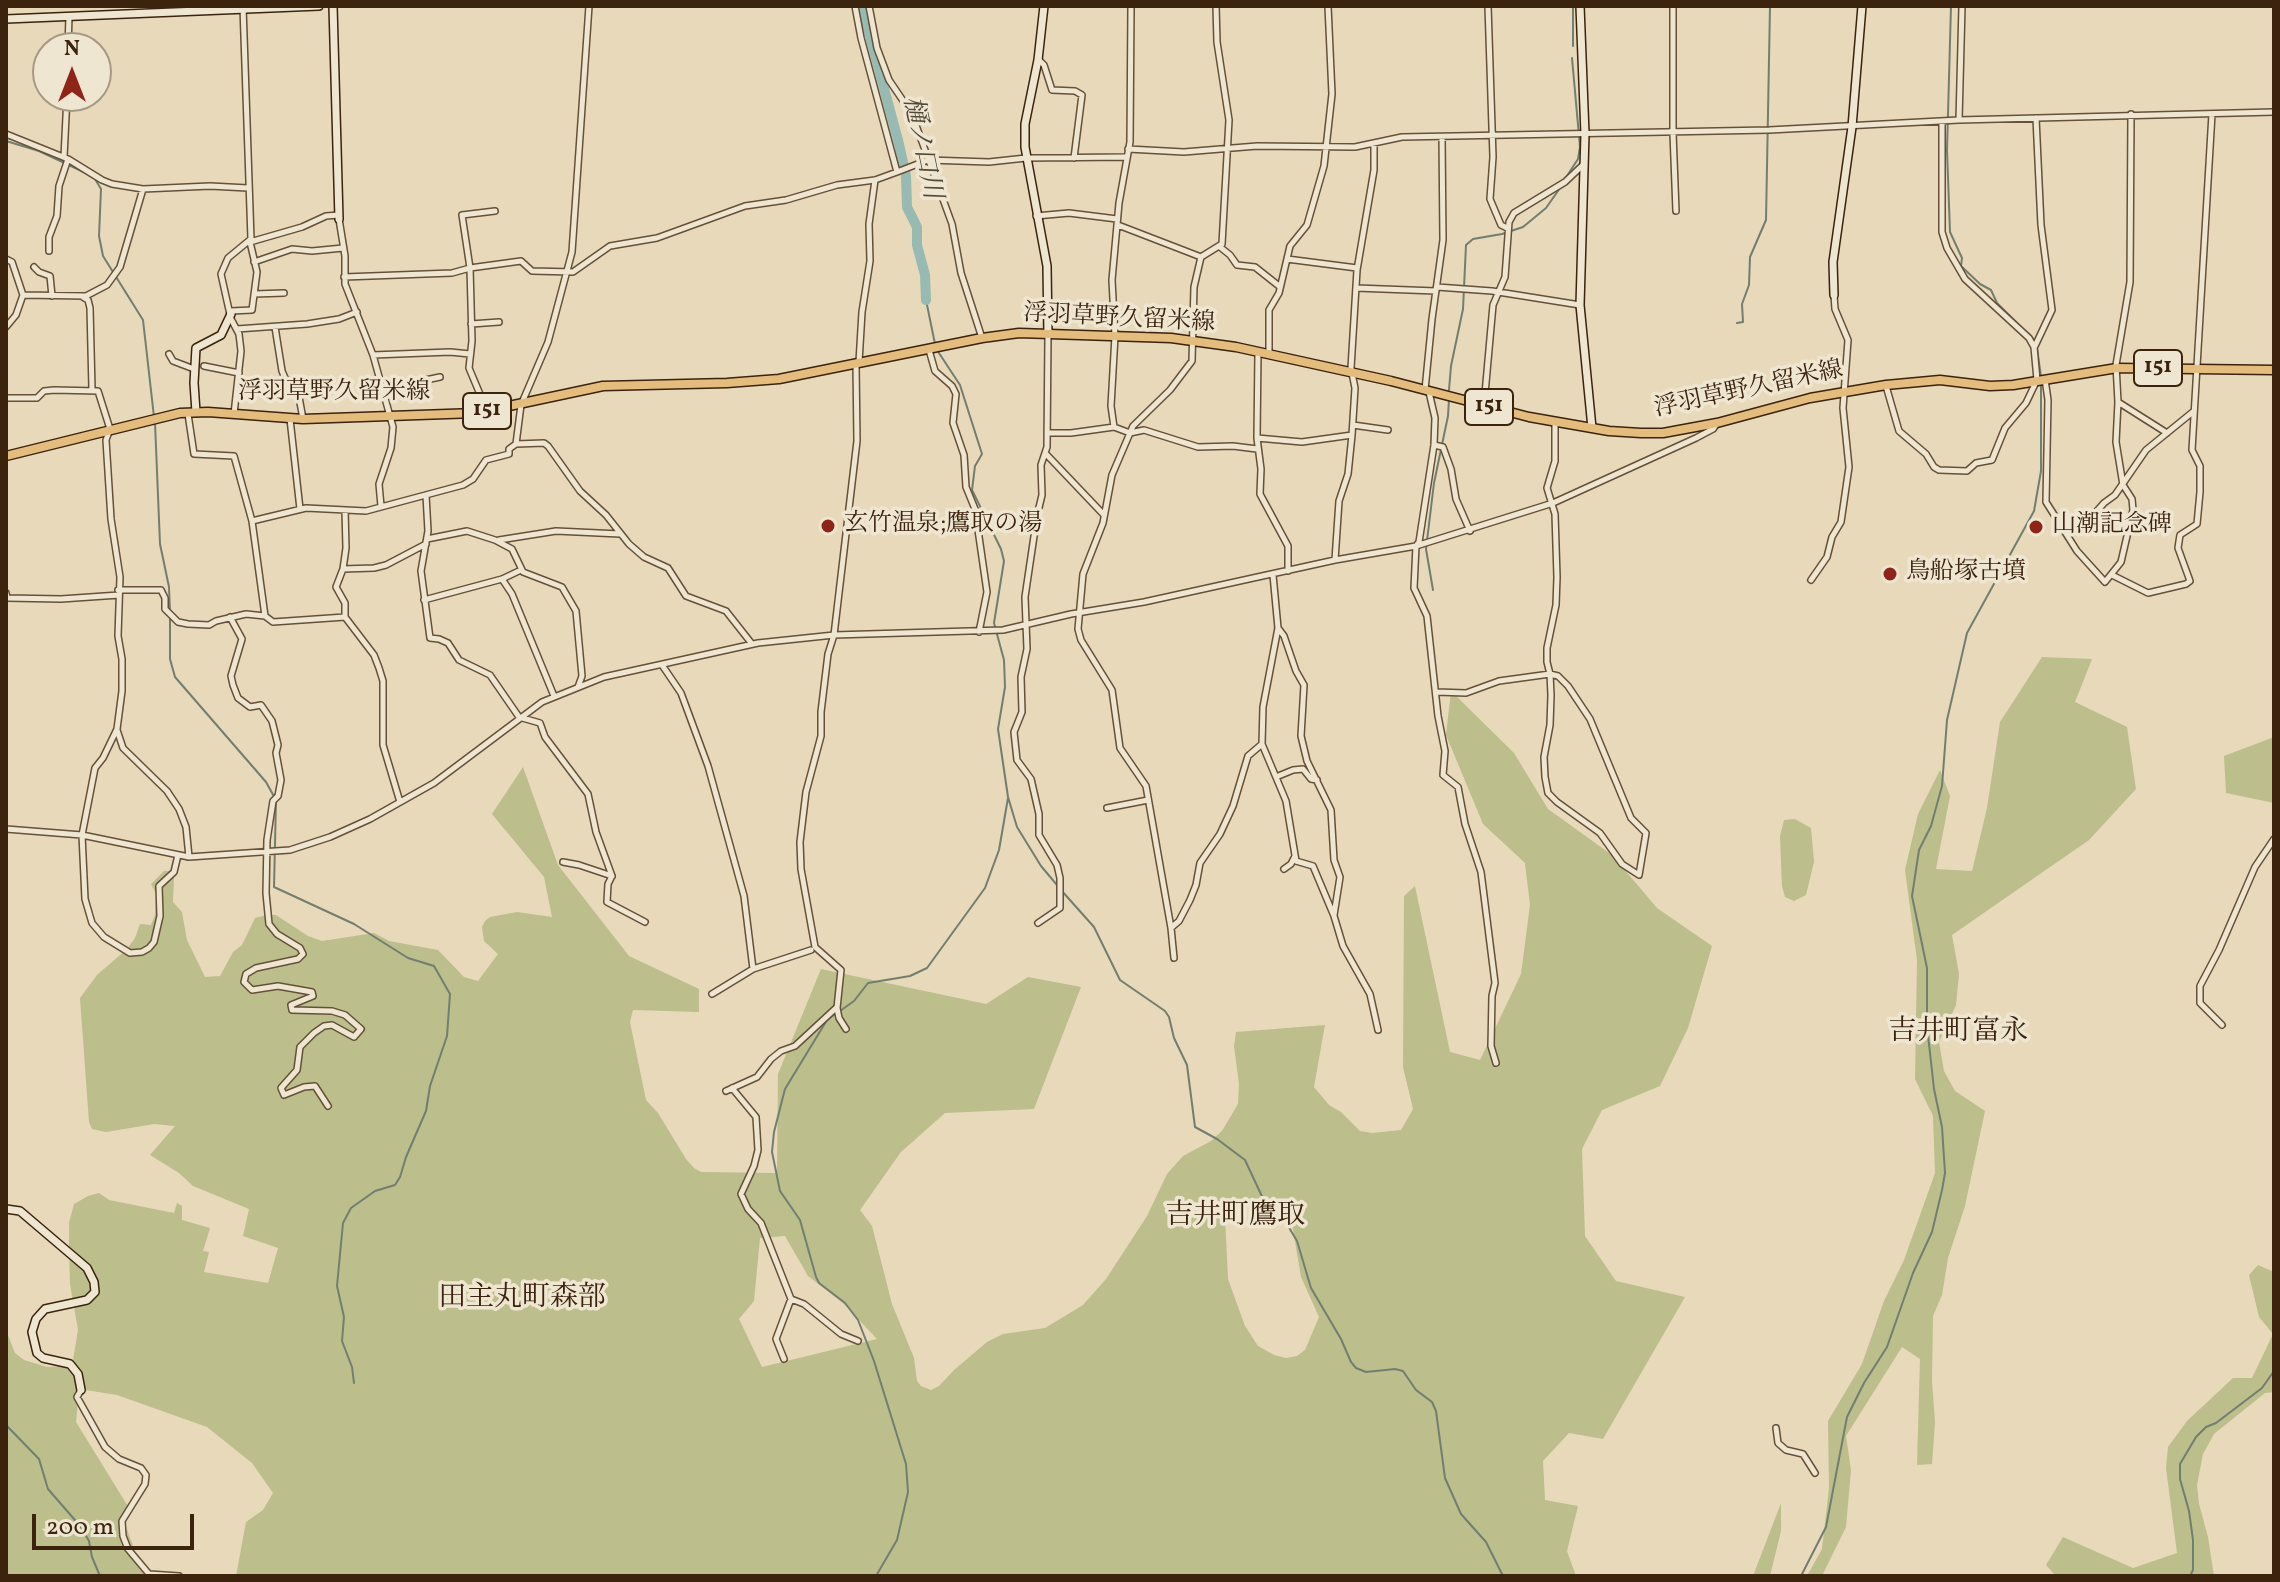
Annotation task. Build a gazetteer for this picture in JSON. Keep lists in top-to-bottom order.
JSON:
{
  "streets": {
    "main road": ["浮羽草野久留米線", "151"]
  },
  "districts": ["吉井町富永", "吉井町鷹取", "田主丸町森部"],
  "water": ["樋ノ口川"],
  "places": ["玄竹温泉;鷹取の湯", "山潮記念碑", "鳥船塚古墳"],
  "scale_bar": "200 m",
  "north": "top"
}
